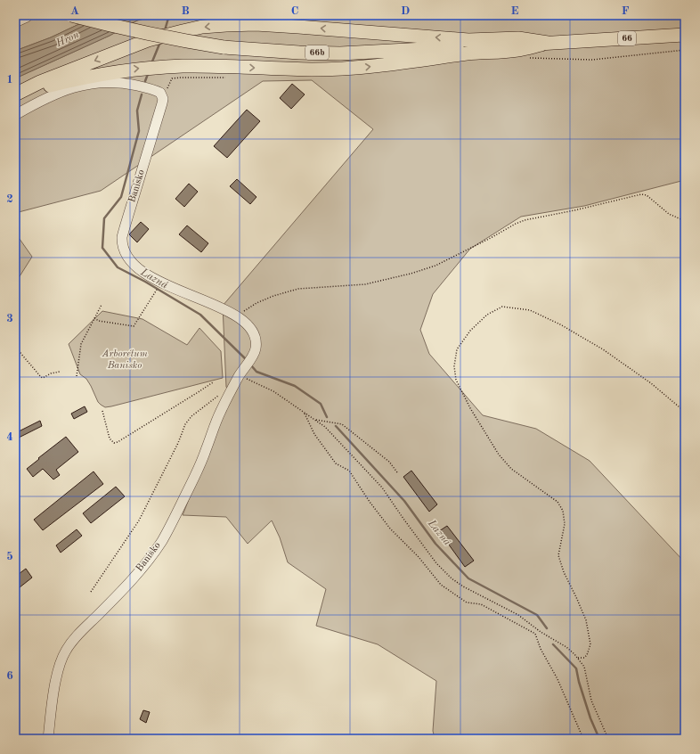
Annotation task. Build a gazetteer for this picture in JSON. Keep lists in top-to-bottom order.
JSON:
{
  "streets": {
    "main road": ["66", "66b"],
    "street": ["Banisko"]
  },
  "crossings": [
    ["66", "66b"]
  ],
  "water": ["Hron", "Lazná"],
  "parks": ["Arborétum Banisko"],
  "grid": {
    "columns": [
      "A",
      "B",
      "C",
      "D",
      "E",
      "F"
    ],
    "rows": [
      "1",
      "2",
      "3",
      "4",
      "5",
      "6"
    ]
  }
}
